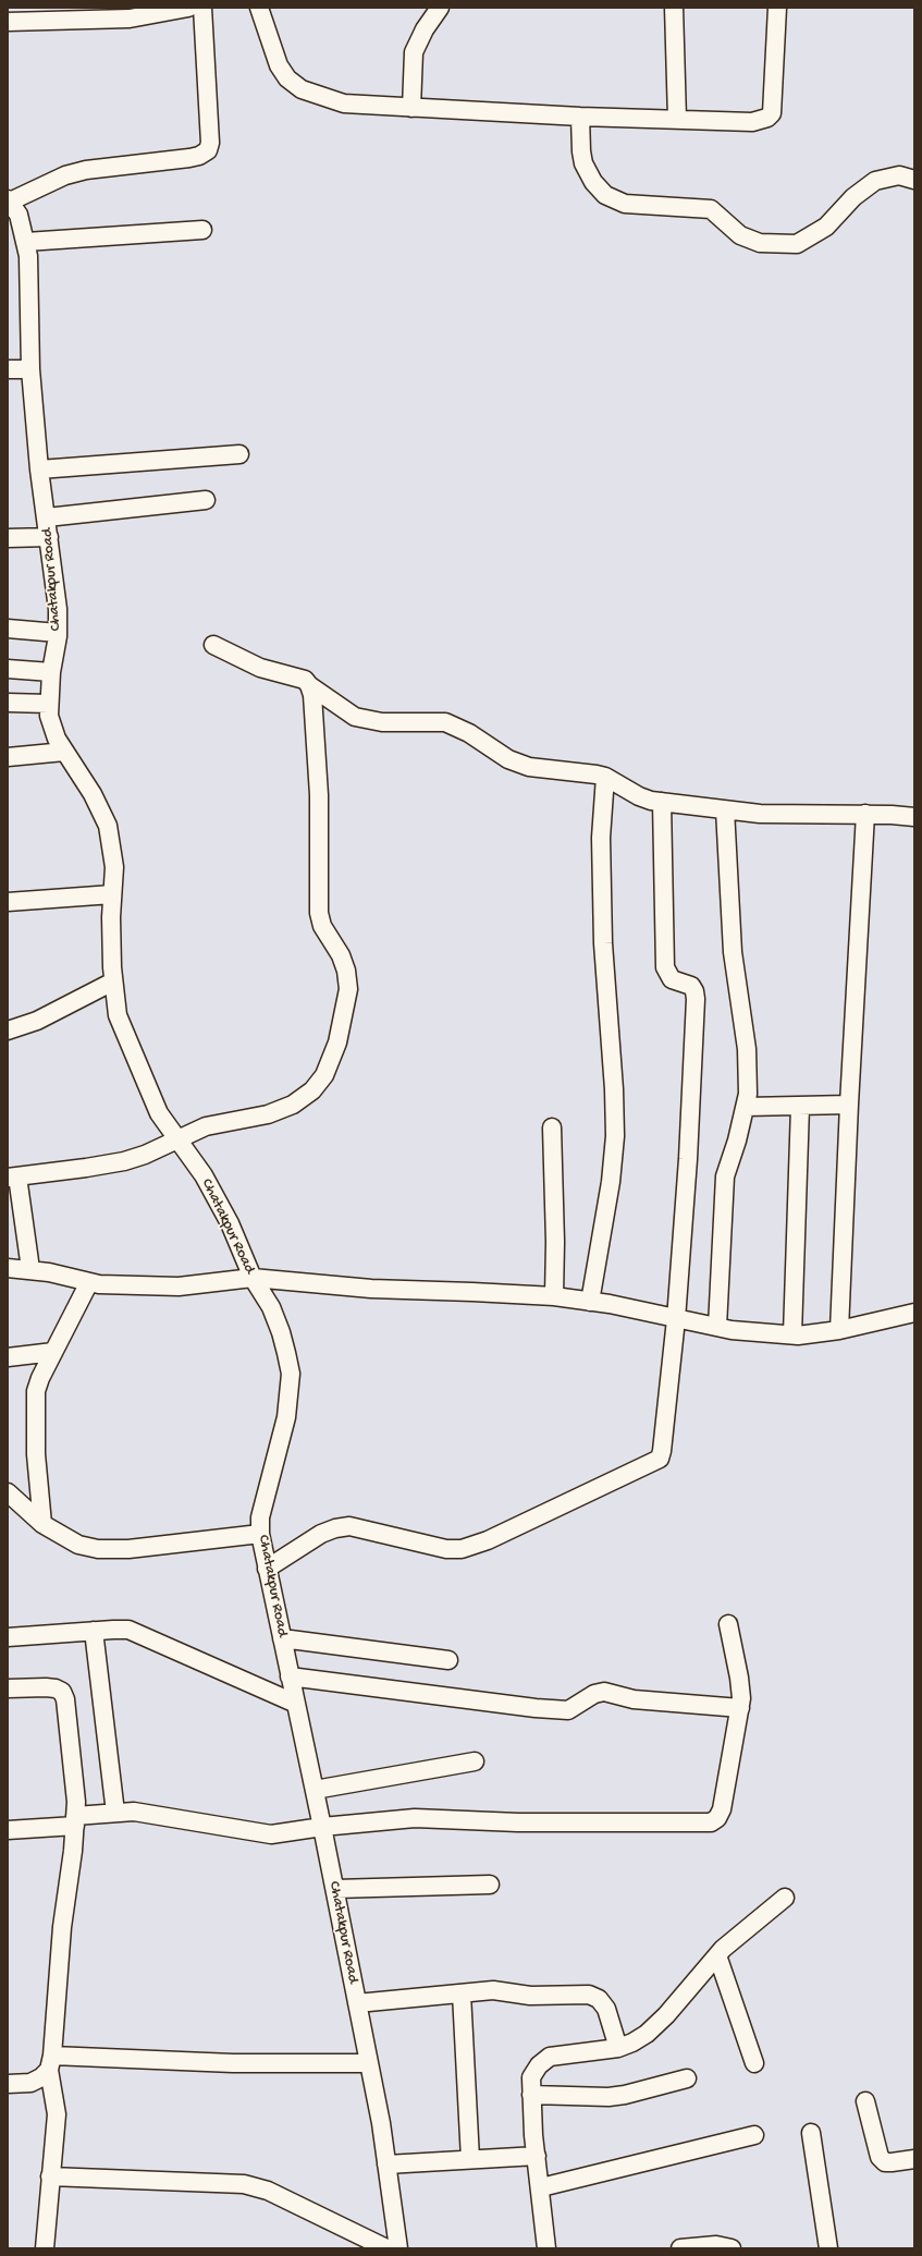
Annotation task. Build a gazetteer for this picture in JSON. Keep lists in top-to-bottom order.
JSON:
{
  "streets": {
    "street": ["Chatakpur Road"]
  }
}
